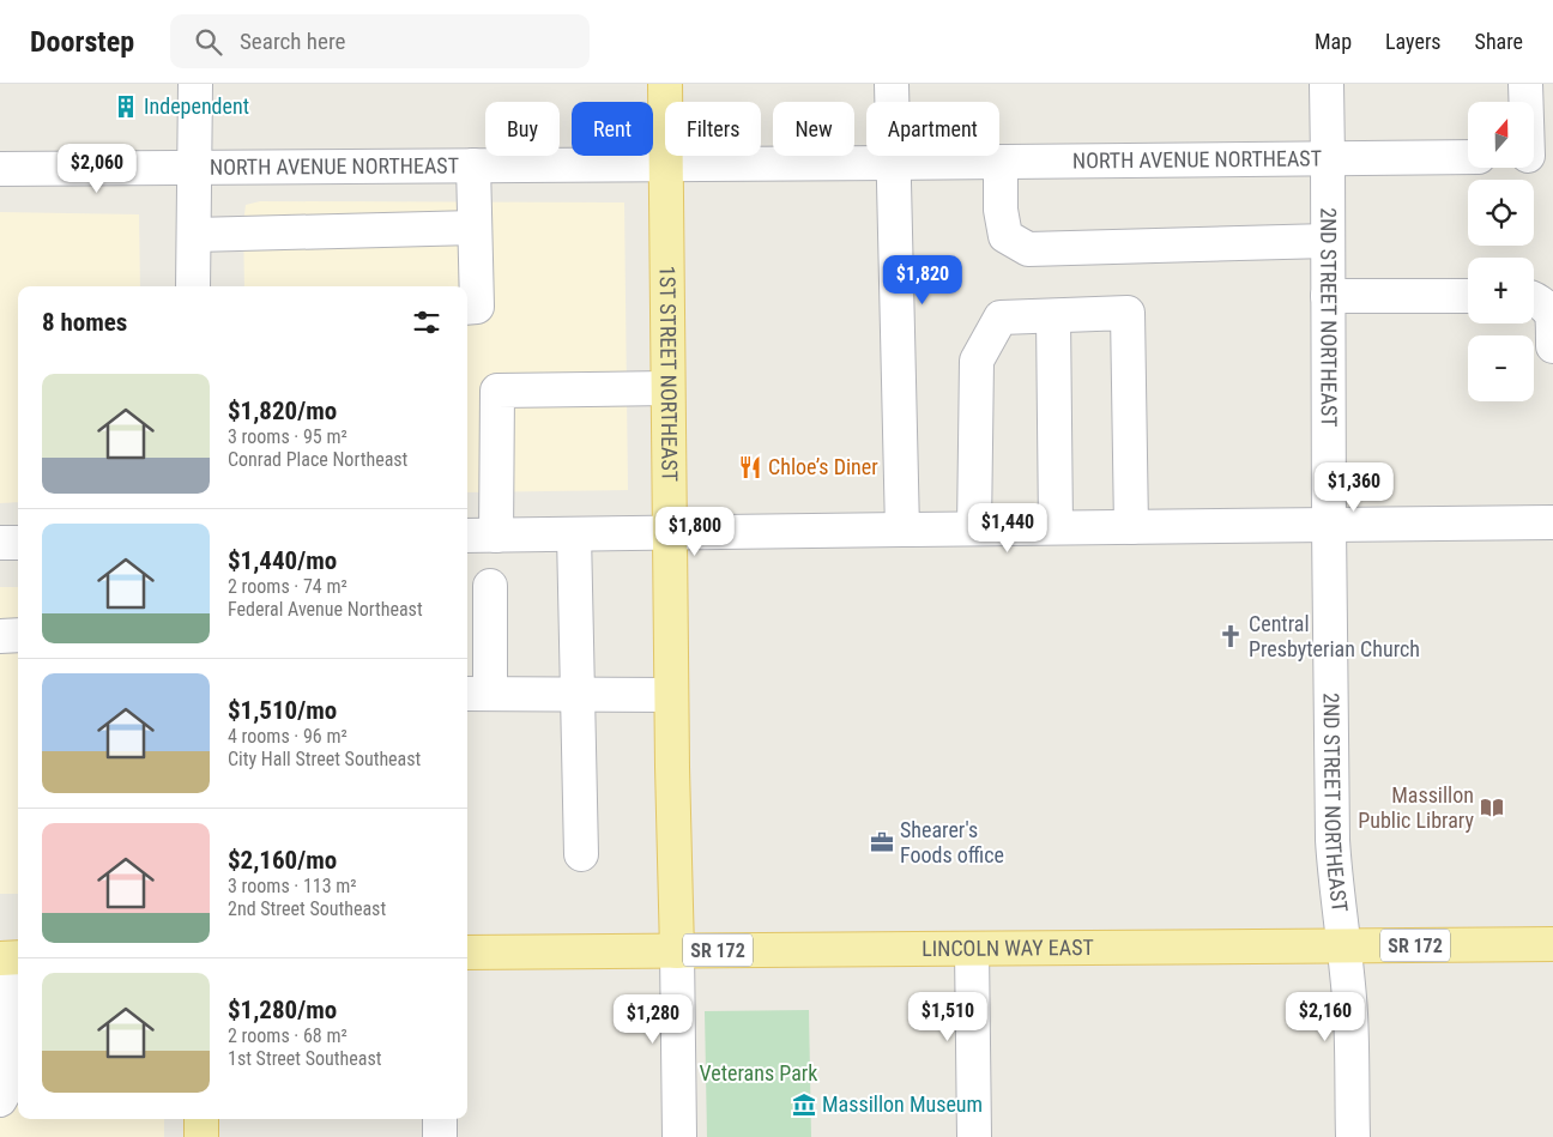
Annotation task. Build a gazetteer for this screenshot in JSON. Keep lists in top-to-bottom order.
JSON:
{
  "streets": {
    "main road": ["1ST STREET NORTHEAST", "SR 172", "LINCOLN WAY EAST"],
    "street": ["NORTH AVENUE NORTHEAST", "2ND STREET NORTHEAST"]
  },
  "crossings": [
    ["NORTH AVENUE NORTHEAST", "2ND STREET NORTHEAST"],
    ["NORTH AVENUE NORTHEAST", "1ST STREET NORTHEAST"],
    ["2ND STREET NORTHEAST", "LINCOLN WAY EAST"],
    ["1ST STREET NORTHEAST", "LINCOLN WAY EAST"]
  ],
  "parks": ["Veterans Park"],
  "places": {
    "building": ["Independent"],
    "restaurant": ["Chloe’s Diner"],
    "church": ["Central Presbyterian Church"],
    "library": ["Massillon Public Library"],
    "office": ["Shearer's Foods office"],
    "museum": ["Massillon Museum"]
  },
  "north": "top",
  "page": {
    "header": "Doorstep",
    "search": "Search here",
    "nav": ["Map", "Layers", "Share"],
    "map_buttons": ["+", "−"],
    "chip": [
      "Buy",
      "Rent",
      "Filters",
      "New",
      "Apartment"
    ],
    "price": [
      "$2,060",
      "$1,820",
      "$1,360",
      "$1,440",
      "$1,800",
      "$1,510",
      "$2,160",
      "$1,280"
    ],
    "heading": "8 homes",
    "list": [
      {
        "name": "$1,820/mo",
        "note": "3 rooms · 95 m² · Conrad Place Northeast"
      },
      {
        "name": "$1,440/mo",
        "note": "2 rooms · 74 m² · Federal Avenue Northeast"
      },
      {
        "name": "$1,510/mo",
        "note": "4 rooms · 96 m² · City Hall Street Southeast"
      },
      {
        "name": "$2,160/mo",
        "note": "3 rooms · 113 m² · 2nd Street Southeast"
      },
      {
        "name": "$1,280/mo",
        "note": "2 rooms · 68 m² · 1st Street Southeast"
      }
    ]
  }
}
